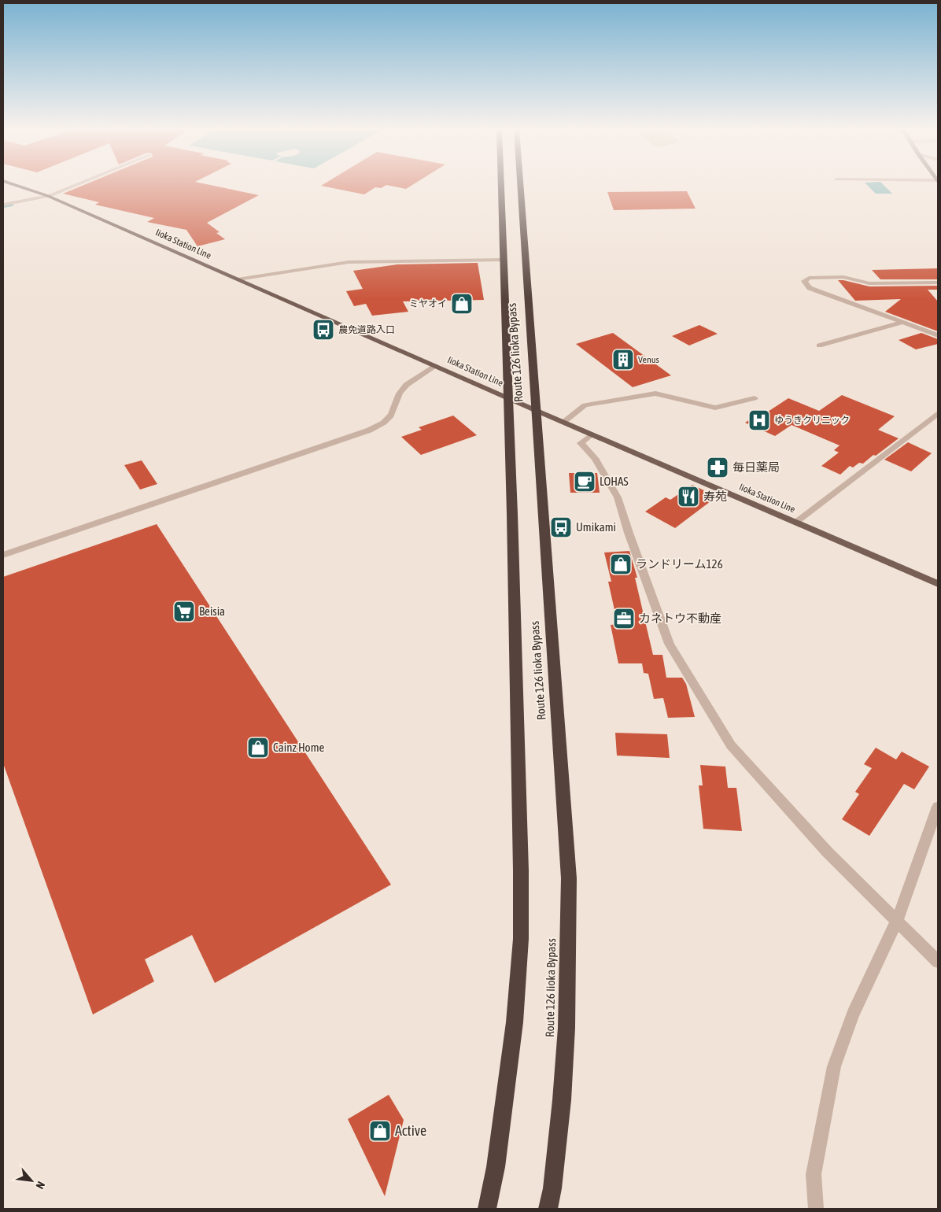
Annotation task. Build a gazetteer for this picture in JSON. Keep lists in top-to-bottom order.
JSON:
{
  "streets": {
    "highway": ["Route 126 Iioka Bypass"],
    "main road": ["Iioka Station Line"]
  },
  "crossings": [
    ["Iioka Station Line", "Route 126 Iioka Bypass"]
  ],
  "places": {
    "shop": [
      "ミヤオイ",
      "ランドリーム126",
      "Cainz Home",
      "Active"
    ],
    "bus stop": ["農免道路入口", "Umikami"],
    "building": ["Venus"],
    "hospital": ["ゆうきクリニック"],
    "pharmacy": ["毎日薬局"],
    "cafe": ["LOHAS"],
    "restaurant": ["寿苑"],
    "supermarket": ["Beisia"],
    "office": ["カネトウ不動産"]
  },
  "north": "bottom right"
}
